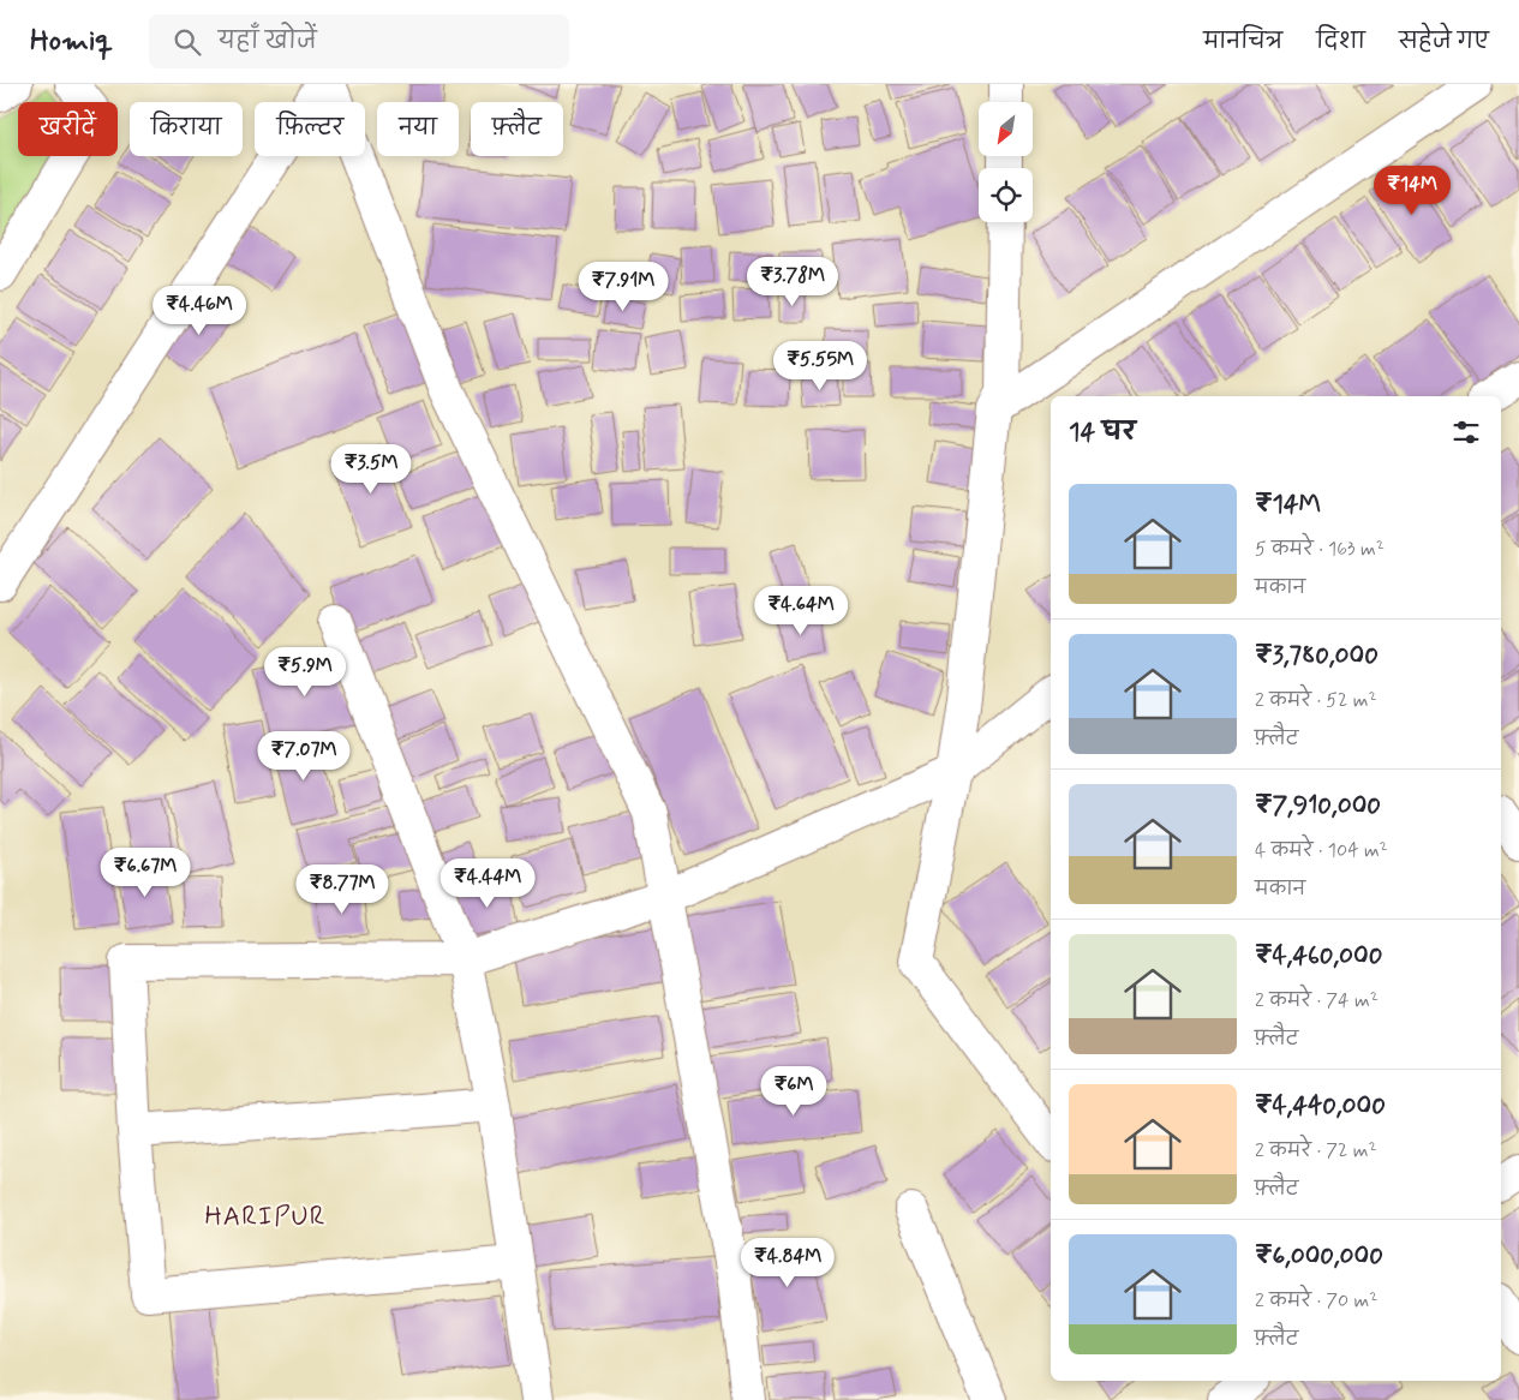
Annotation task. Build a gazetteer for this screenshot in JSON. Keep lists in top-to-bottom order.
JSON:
{
  "districts": ["HARIPUR"],
  "north": "bottom left",
  "page": {
    "header": "Homiq",
    "search": "यहाँ खोजें",
    "nav": ["मानचित्र", "दिशा", "सहेजे गए"],
    "chip": [
      "खरीदें",
      "किराया",
      "फ़िल्टर",
      "नया",
      "फ़्लैट"
    ],
    "price": [
      "₹14M",
      "₹3.78M",
      "₹7.91M",
      "₹4.46M",
      "₹5.55M",
      "₹3.5M",
      "₹4.64M",
      "₹5.9M",
      "₹7.07M",
      "₹6.67M",
      "₹4.44M",
      "₹8.77M",
      "₹6M",
      "₹4.84M"
    ],
    "heading": "14 घर",
    "list": [
      {
        "name": "₹14M",
        "note": "5 कमरे · 163 m² · मकान"
      },
      {
        "name": "₹3,780,000",
        "note": "2 कमरे · 52 m² · फ़्लैट"
      },
      {
        "name": "₹7,910,000",
        "note": "4 कमरे · 104 m² · मकान"
      },
      {
        "name": "₹4,460,000",
        "note": "2 कमरे · 74 m² · फ़्लैट"
      },
      {
        "name": "₹4,440,000",
        "note": "2 कमरे · 72 m² · फ़्लैट"
      },
      {
        "name": "₹6,000,000",
        "note": "2 कमरे · 70 m² · फ़्लैट"
      }
    ]
  }
}
